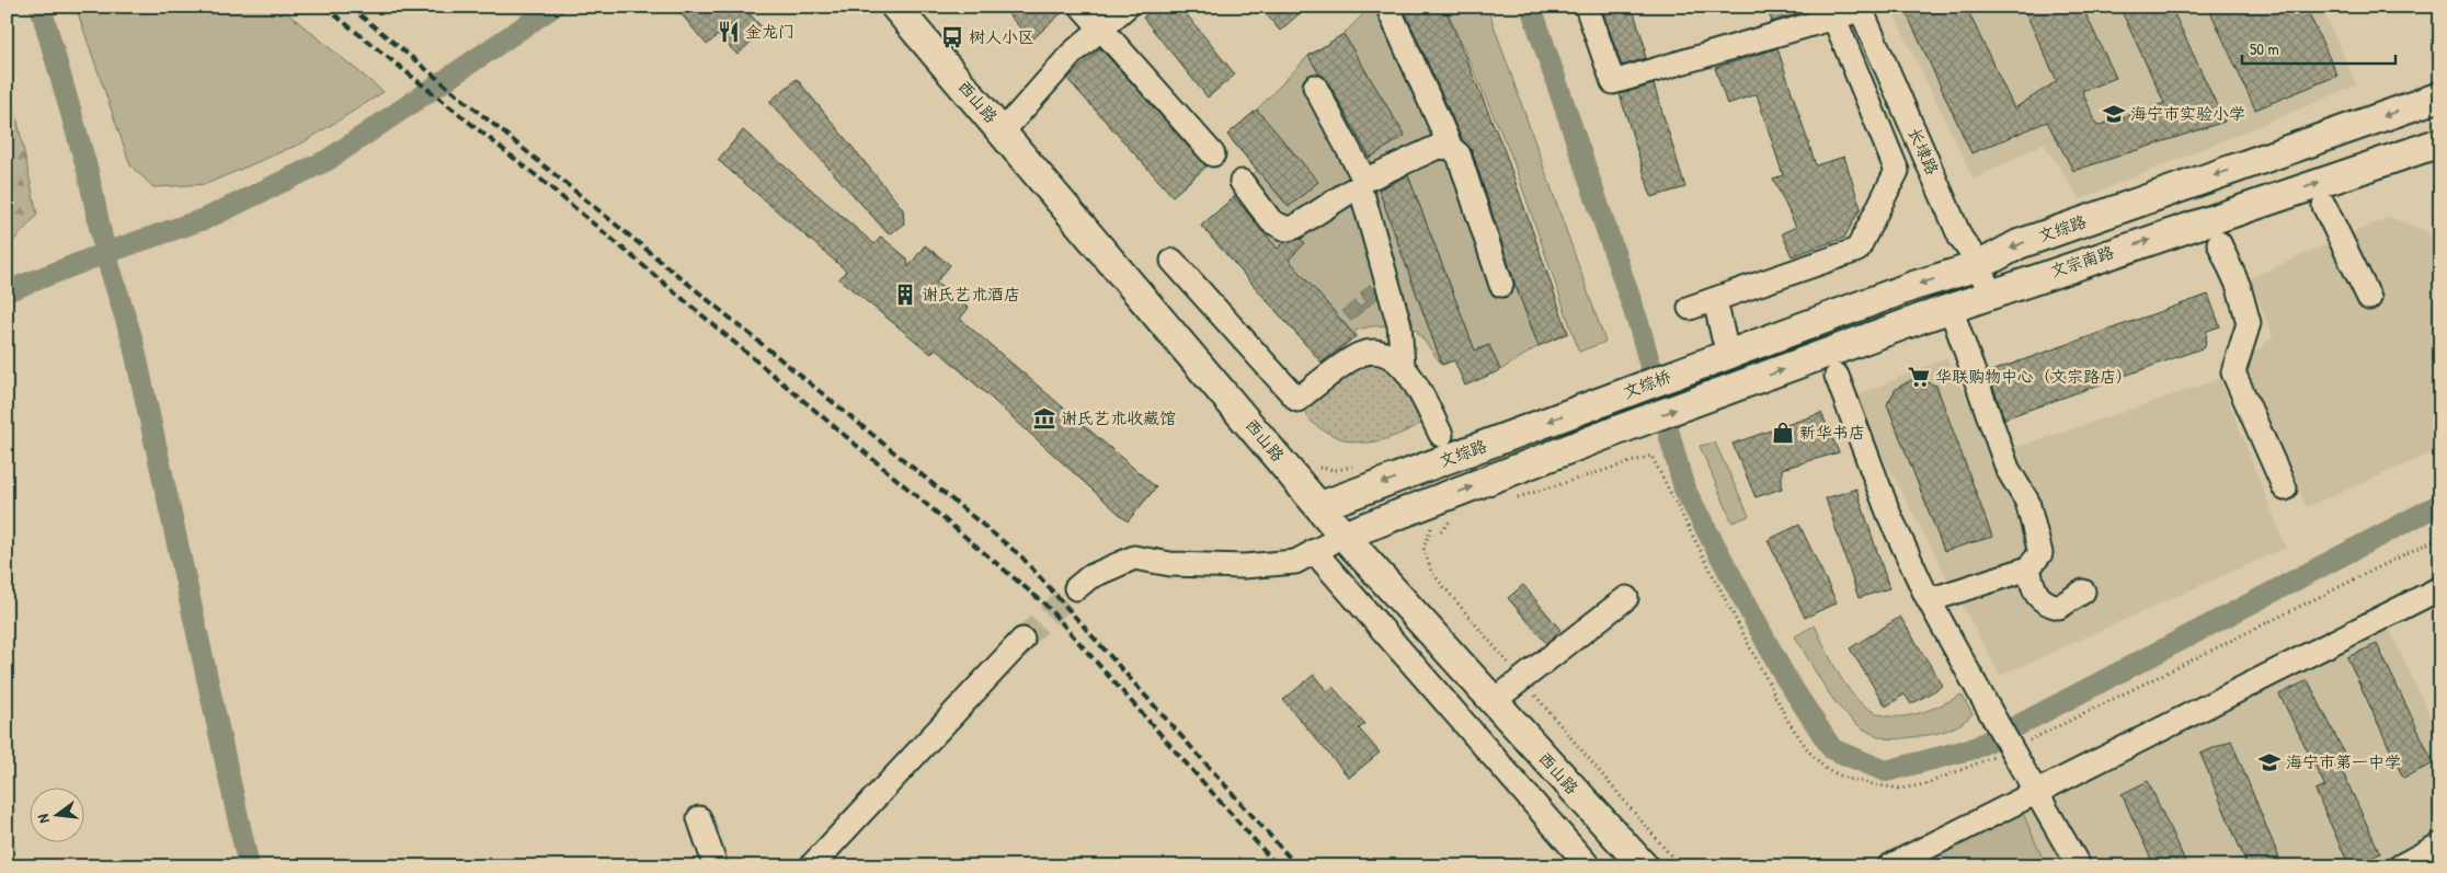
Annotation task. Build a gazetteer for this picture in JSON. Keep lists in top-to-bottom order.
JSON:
{
  "streets": {
    "main road": [
      "西山路",
      "文综路",
      "文宗南路",
      "文综桥"
    ],
    "street": ["长埭路"]
  },
  "crossings": [
    ["西山路", "文综路"],
    ["西山路", "文宗南路"],
    ["长埭路", "文综路"],
    ["长埭路", "文宗南路"],
    ["文综路", "文综桥"]
  ],
  "one_way": ["文综路", "文宗南路"],
  "places": {
    "restaurant": ["金龙门"],
    "bus stop": ["树人小区"],
    "school or university": ["海宁市实验小学", "海宁市第一中学"],
    "building": ["谢氏艺术酒店"],
    "supermarket": ["华联购物中心（文宗路店）"],
    "museum": ["谢氏艺术收藏馆"],
    "shop": ["新华书店"]
  },
  "scale_bar": "50 m",
  "north": "left"
}
